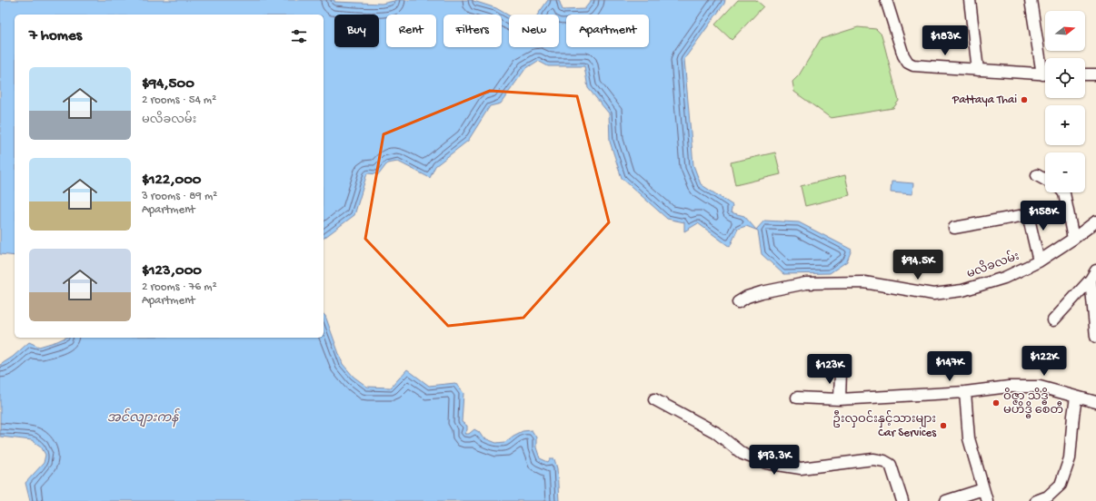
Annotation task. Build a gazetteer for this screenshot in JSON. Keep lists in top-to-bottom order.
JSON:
{
  "streets": {
    "street": ["မလိခလမ်း"]
  },
  "water": ["အင်လျားကန်"],
  "places": ["Pattaya Thai", "ဝိဇ္ဇာ သိဒ္ဓိ မဟိဒ္ဓိ စေတီ", "ဦးလှဝင်းနှင့်သားများ Car Services"],
  "north": "right",
  "page": {
    "map_buttons": ["+", "−"],
    "chip": [
      "Buy",
      "Rent",
      "Filters",
      "New",
      "Apartment"
    ],
    "heading": "7 homes",
    "price": [
      "$183K",
      "$158K",
      "$94.5K",
      "$122K",
      "$147K",
      "$123K",
      "$93.3K"
    ],
    "list": [
      {
        "name": "$94,500",
        "note": "2 rooms · 54 m² · မလိခလမ်း"
      },
      {
        "name": "$122,000",
        "note": "3 rooms · 89 m² · Apartment"
      },
      {
        "name": "$123,000",
        "note": "2 rooms · 76 m² · Apartment"
      }
    ]
  }
}
